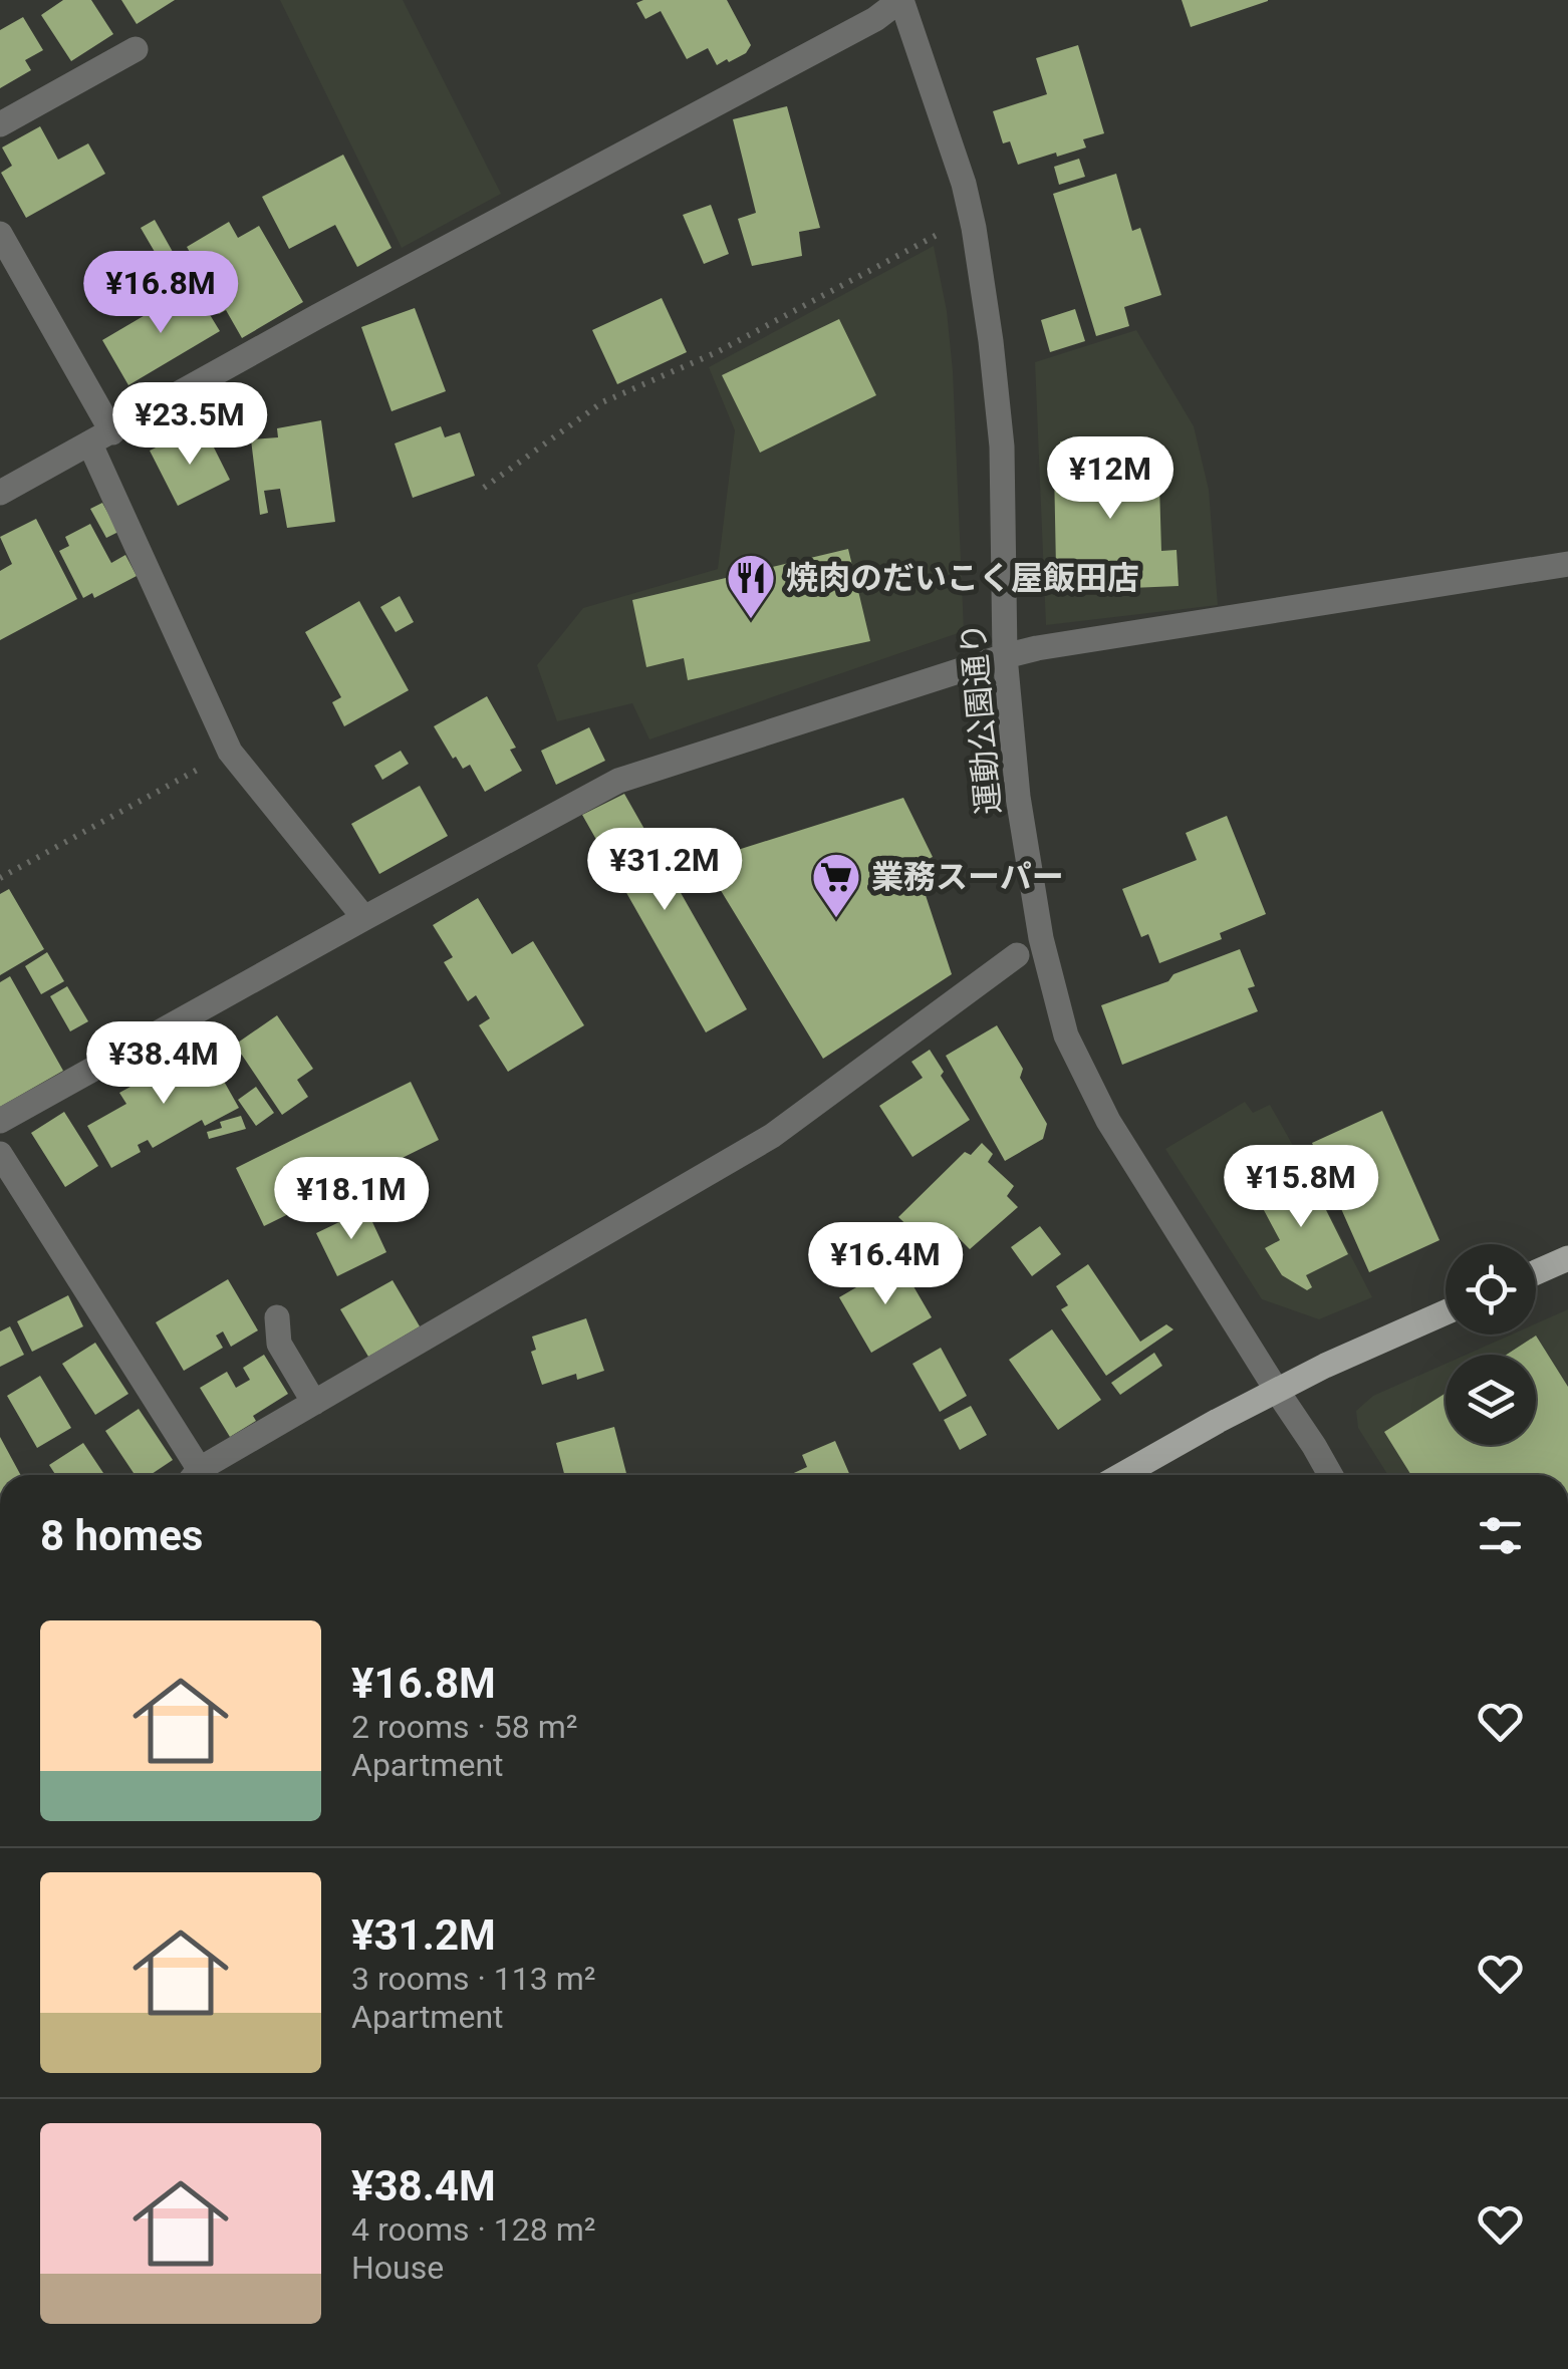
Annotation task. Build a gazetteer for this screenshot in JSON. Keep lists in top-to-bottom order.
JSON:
{
  "streets": {
    "street": ["運動公園通り"]
  },
  "places": {
    "restaurant": ["焼肉のだいこく屋飯田店"],
    "supermarket": ["業務スーパー"]
  },
  "page": {
    "price": [
      "¥16.8M",
      "¥23.5M",
      "¥12M",
      "¥31.2M",
      "¥38.4M",
      "¥15.8M",
      "¥18.1M",
      "¥16.4M"
    ],
    "heading": "8 homes",
    "list": [
      {
        "name": "¥16.8M",
        "note": "2 rooms · 58 m² · Apartment"
      },
      {
        "name": "¥31.2M",
        "note": "3 rooms · 113 m² · Apartment"
      },
      {
        "name": "¥38.4M",
        "note": "4 rooms · 128 m² · House"
      }
    ]
  }
}
